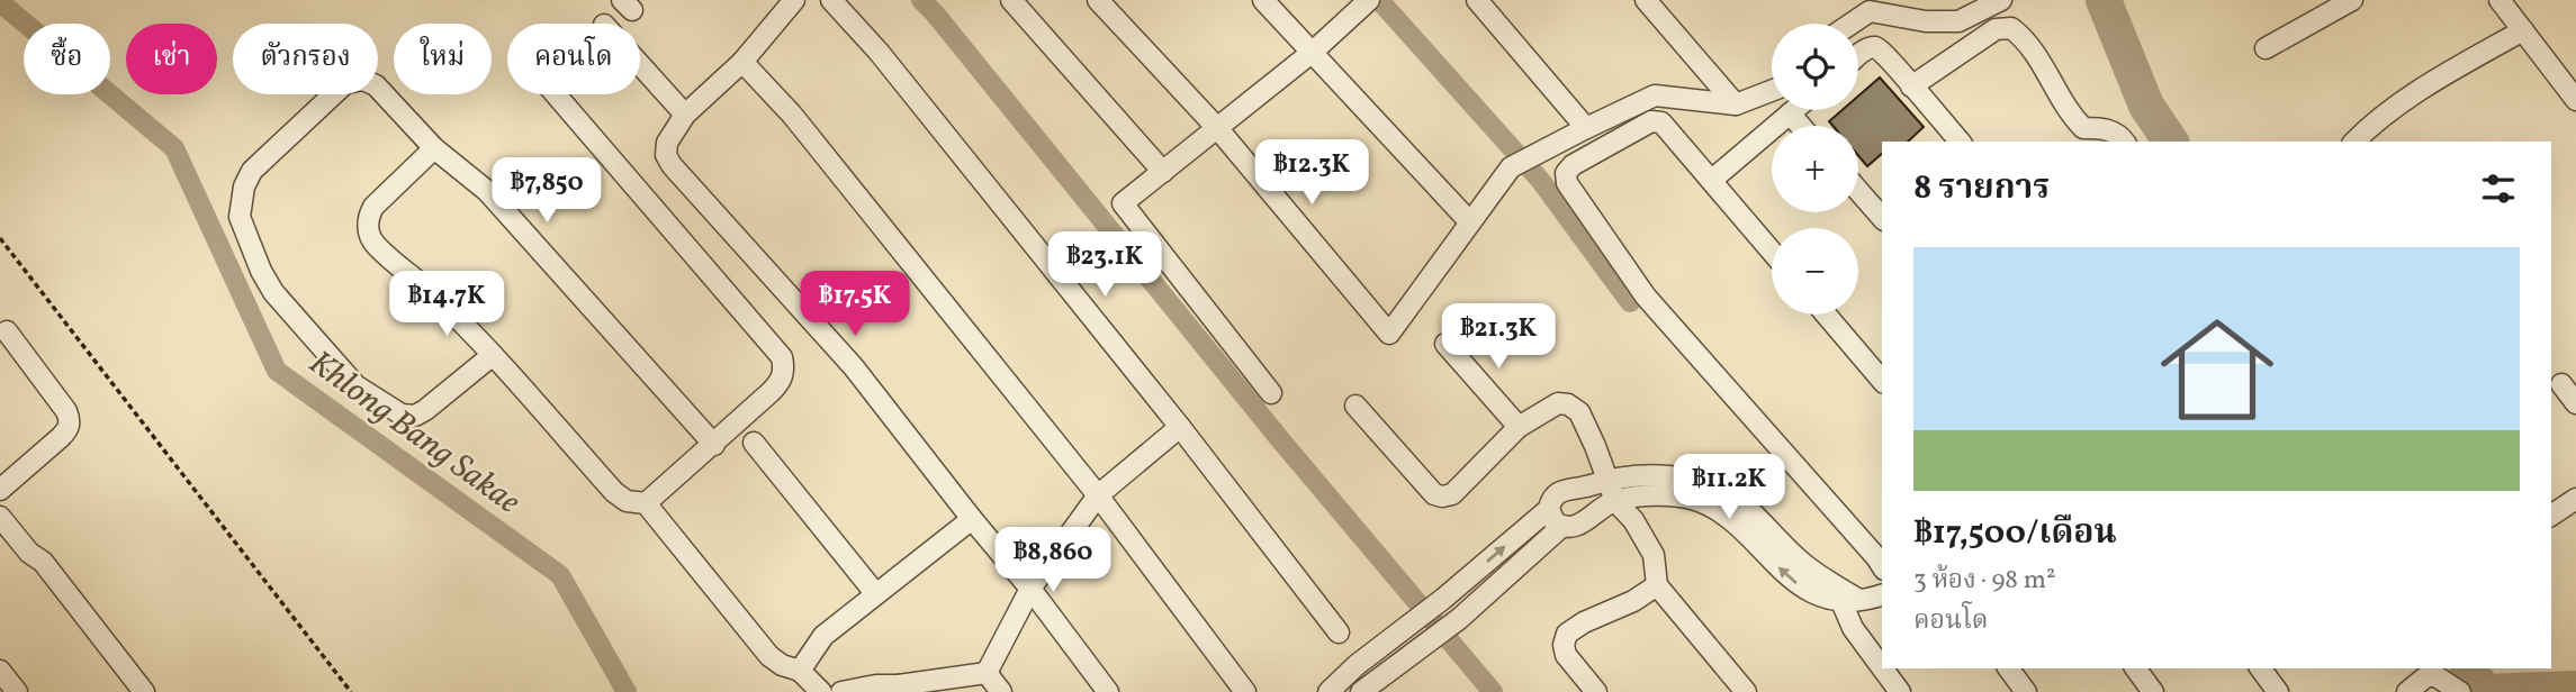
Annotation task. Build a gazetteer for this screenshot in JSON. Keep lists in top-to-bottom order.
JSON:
{
  "water": ["Khlong Bang Sakae"],
  "page": {
    "map_buttons": ["+", "−"],
    "chip": [
      "ซื้อ",
      "เช่า",
      "ตัวกรอง",
      "ใหม่",
      "คอนโด"
    ],
    "price": [
      "฿12.3K",
      "฿7,850",
      "฿23.1K",
      "฿14.7K",
      "฿17.5K",
      "฿21.3K",
      "฿11.2K",
      "฿8,860"
    ],
    "heading": "8 รายการ",
    "list": [
      {
        "name": "฿17,500/เดือน",
        "note": "3 ห้อง · 98 m² · คอนโด"
      }
    ]
  }
}
